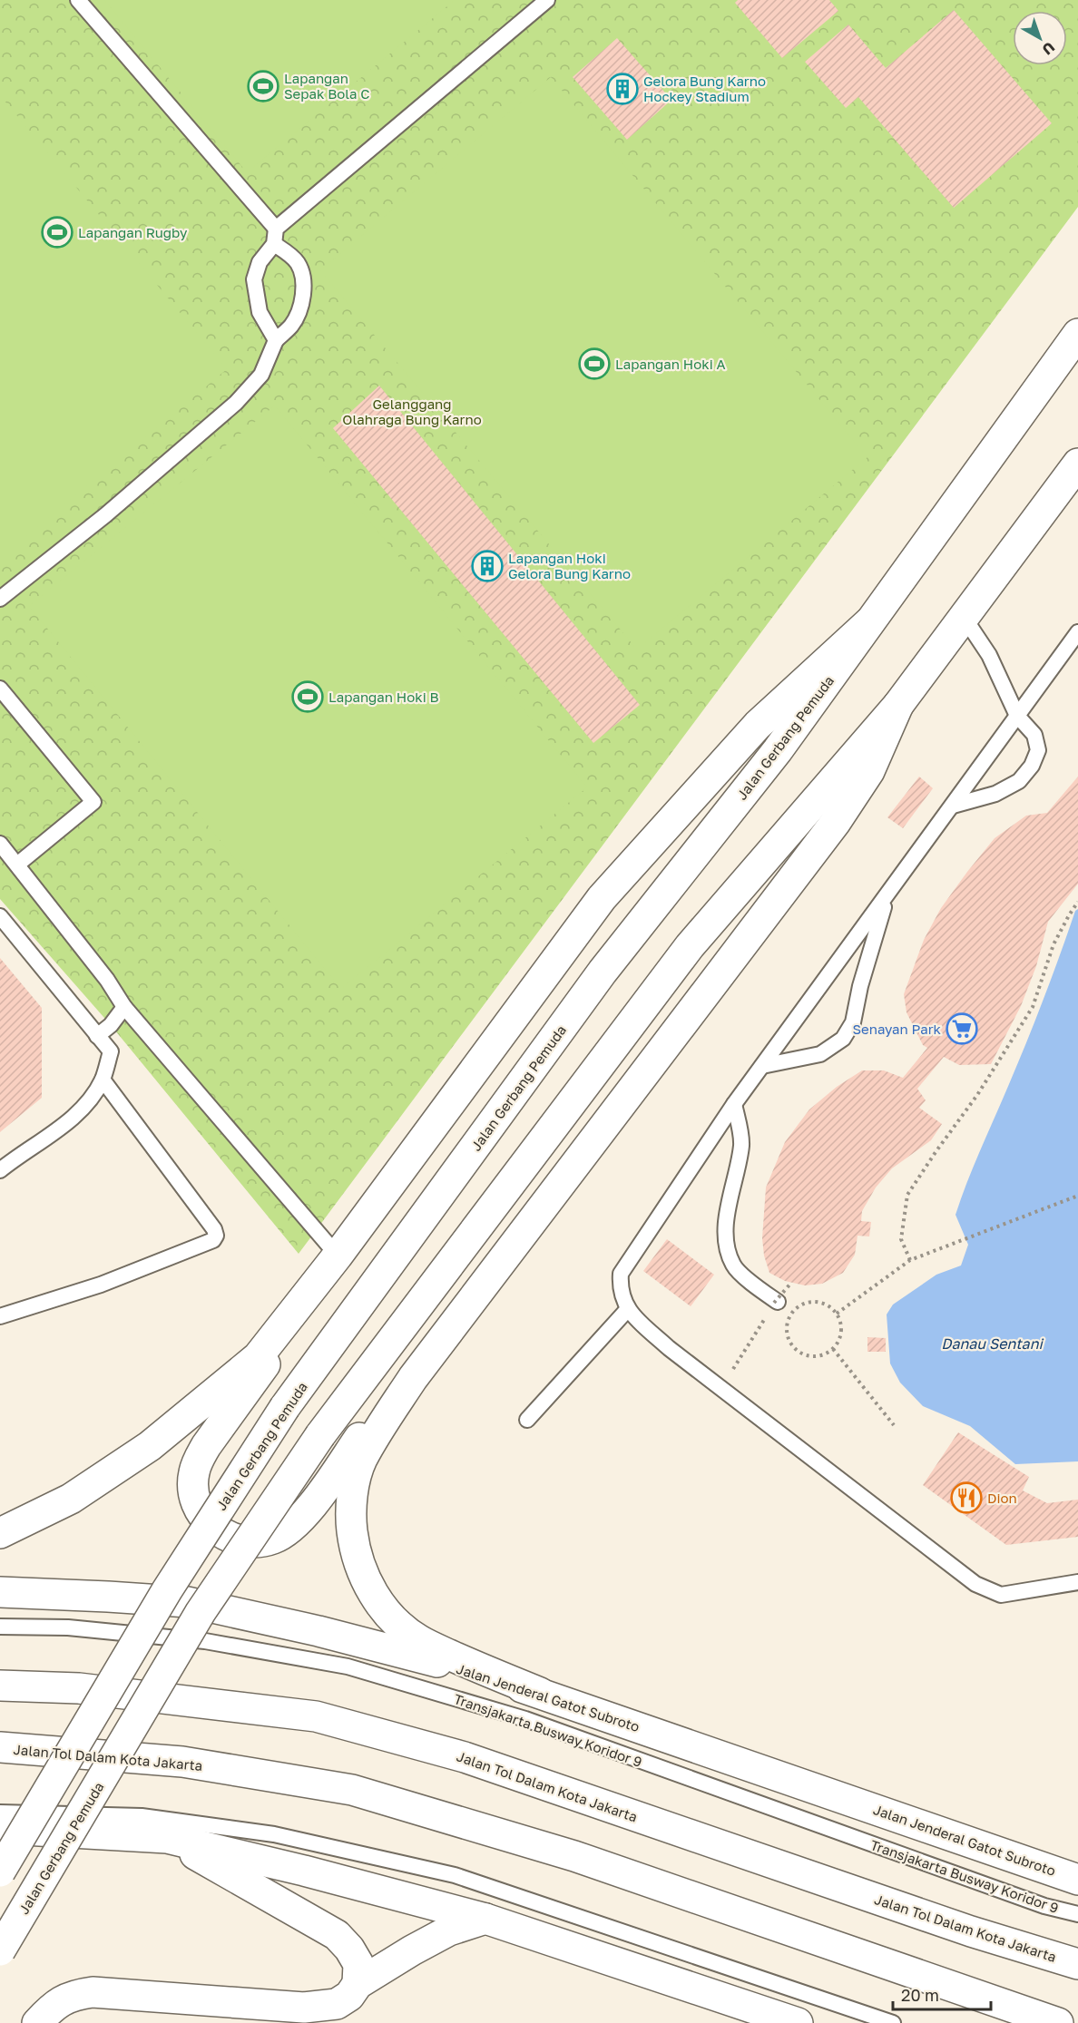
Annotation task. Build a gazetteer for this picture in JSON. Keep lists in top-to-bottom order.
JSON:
{
  "streets": {
    "main road": ["Jalan Gerbang Pemuda", "Jalan Jenderal Gatot Subroto", "Jalan Tol Dalam Kota Jakarta"],
    "lane": ["Transjakarta Busway Koridor 9"]
  },
  "water": ["Danau Sentani"],
  "parks": ["Gelanggang Olahraga Bung Karno"],
  "places": {
    "sports": [
      "Lapangan Sepak Bola C",
      "Lapangan Rugby",
      "Lapangan Hoki A",
      "Lapangan Hoki B"
    ],
    "building": ["Gelora Bung Karno Hockey Stadium", "Lapangan Hoki Gelora Bung Karno"],
    "supermarket": ["Senayan Park"],
    "restaurant": ["Dion"]
  },
  "scale_bar": "20 m",
  "north": "bottom right"
}
